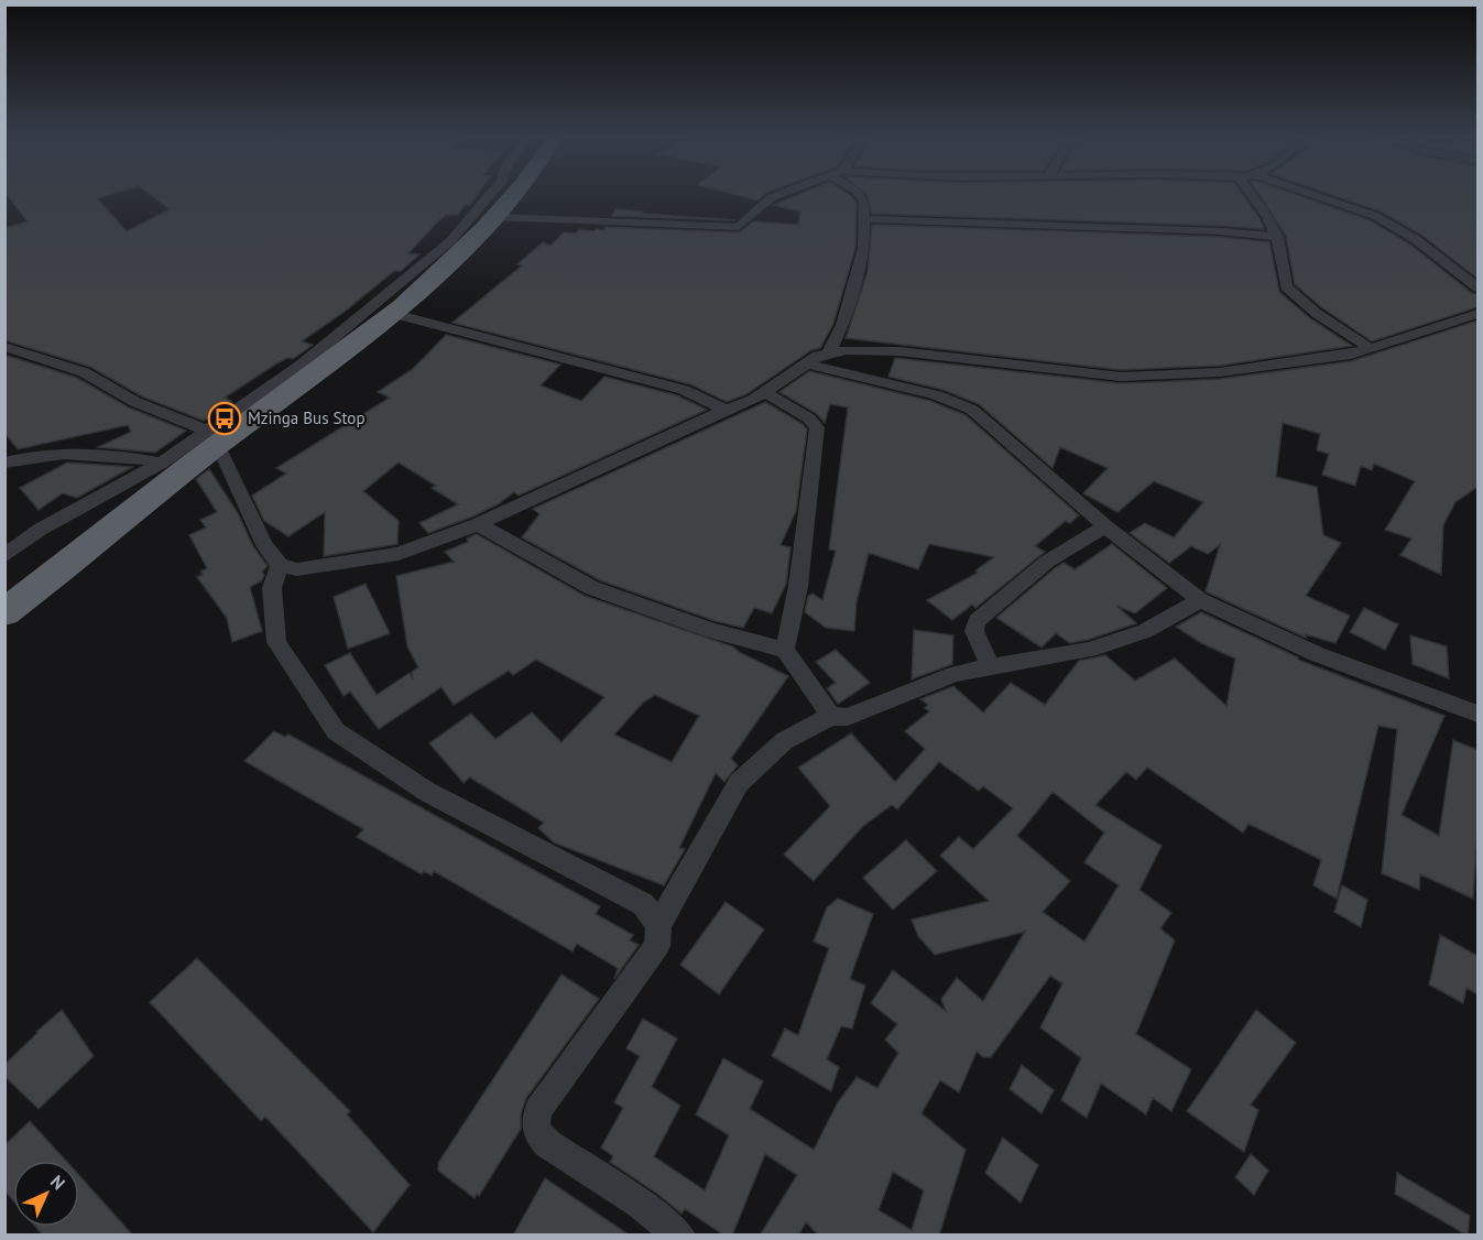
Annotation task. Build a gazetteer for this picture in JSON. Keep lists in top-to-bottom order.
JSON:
{
  "places": {
    "bus stop": ["Mzinga Bus Stop"]
  },
  "north": "top right"
}
